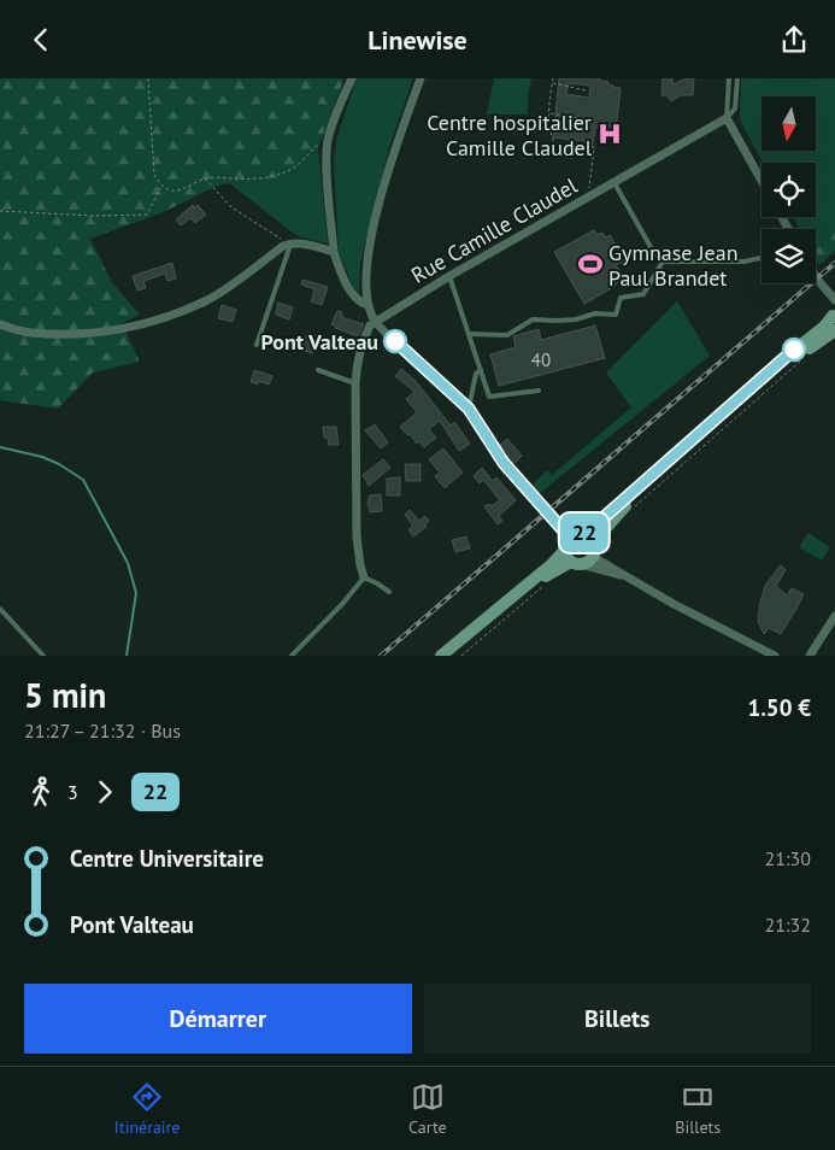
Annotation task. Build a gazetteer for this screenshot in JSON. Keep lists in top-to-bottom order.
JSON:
{
  "streets": {
    "street": ["Rue Camille Claudel"]
  },
  "places": {
    "hospital": ["Centre hospitalier Camille Claudel"],
    "sports": ["Gymnase Jean Paul Brandet"],
    "other": ["Pont Valteau"]
  },
  "lines": ["bus line 22"],
  "house_numbers": ["40"],
  "north": "bottom",
  "page": {
    "header": "Linewise",
    "on_map": "22",
    "heading": ["5 min", "21:27 – 21:32 · Bus", "1.50 €"],
    "legs": ["3", "22"],
    "list": [
      {
        "name": "Centre Universitaire",
        "value": "21:30"
      },
      {
        "name": "Pont Valteau",
        "value": "21:32"
      }
    ],
    "buttons": ["Démarrer", "Billets"],
    "tabs": ["Itinéraire", "Carte", "Billets"]
  }
}
